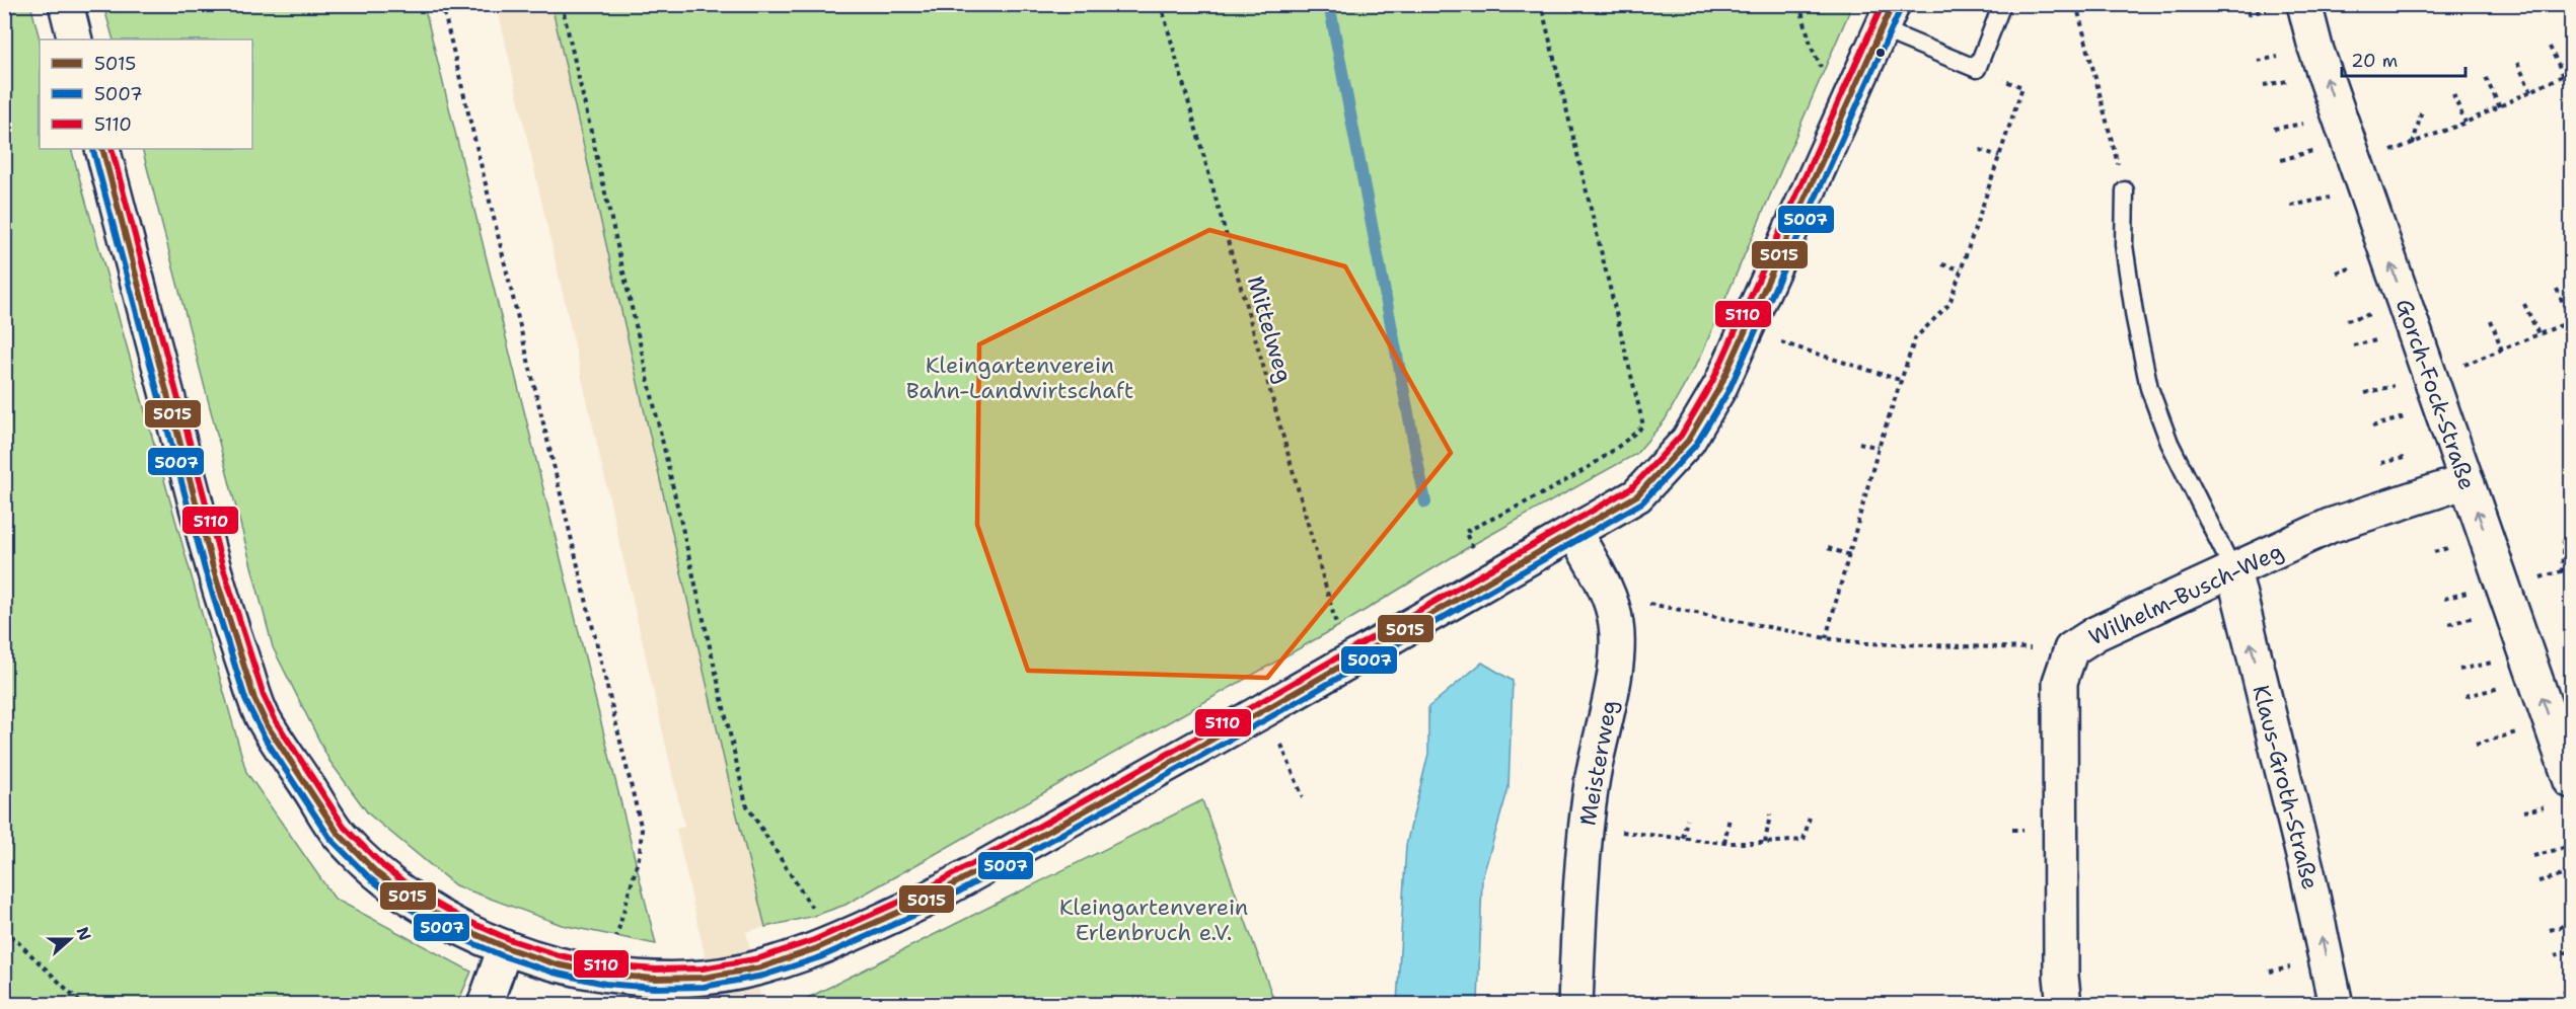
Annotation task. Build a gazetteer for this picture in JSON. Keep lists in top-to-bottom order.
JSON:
{
  "streets": {
    "street": [
      "Gorch-Fock-Straße",
      "Wilhelm-Busch-Weg",
      "Meisterweg",
      "Klaus-Groth-Straße"
    ],
    "path": ["Mittelweg"]
  },
  "crossings": [
    ["Gorch-Fock-Straße", "Wilhelm-Busch-Weg"],
    ["Wilhelm-Busch-Weg", "Klaus-Groth-Straße"]
  ],
  "one_way": ["Gorch-Fock-Straße", "Klaus-Groth-Straße"],
  "parks": ["Kleingartenverein Bahn-Landwirtschaft", "Kleingartenverein Erlenbruch e.V."],
  "lines": ["transit line 5015", "transit line 5110", "transit line 5007"],
  "legend": ["5015", "5007", "5110"],
  "scale_bar": "20 m",
  "north": "right"
}
